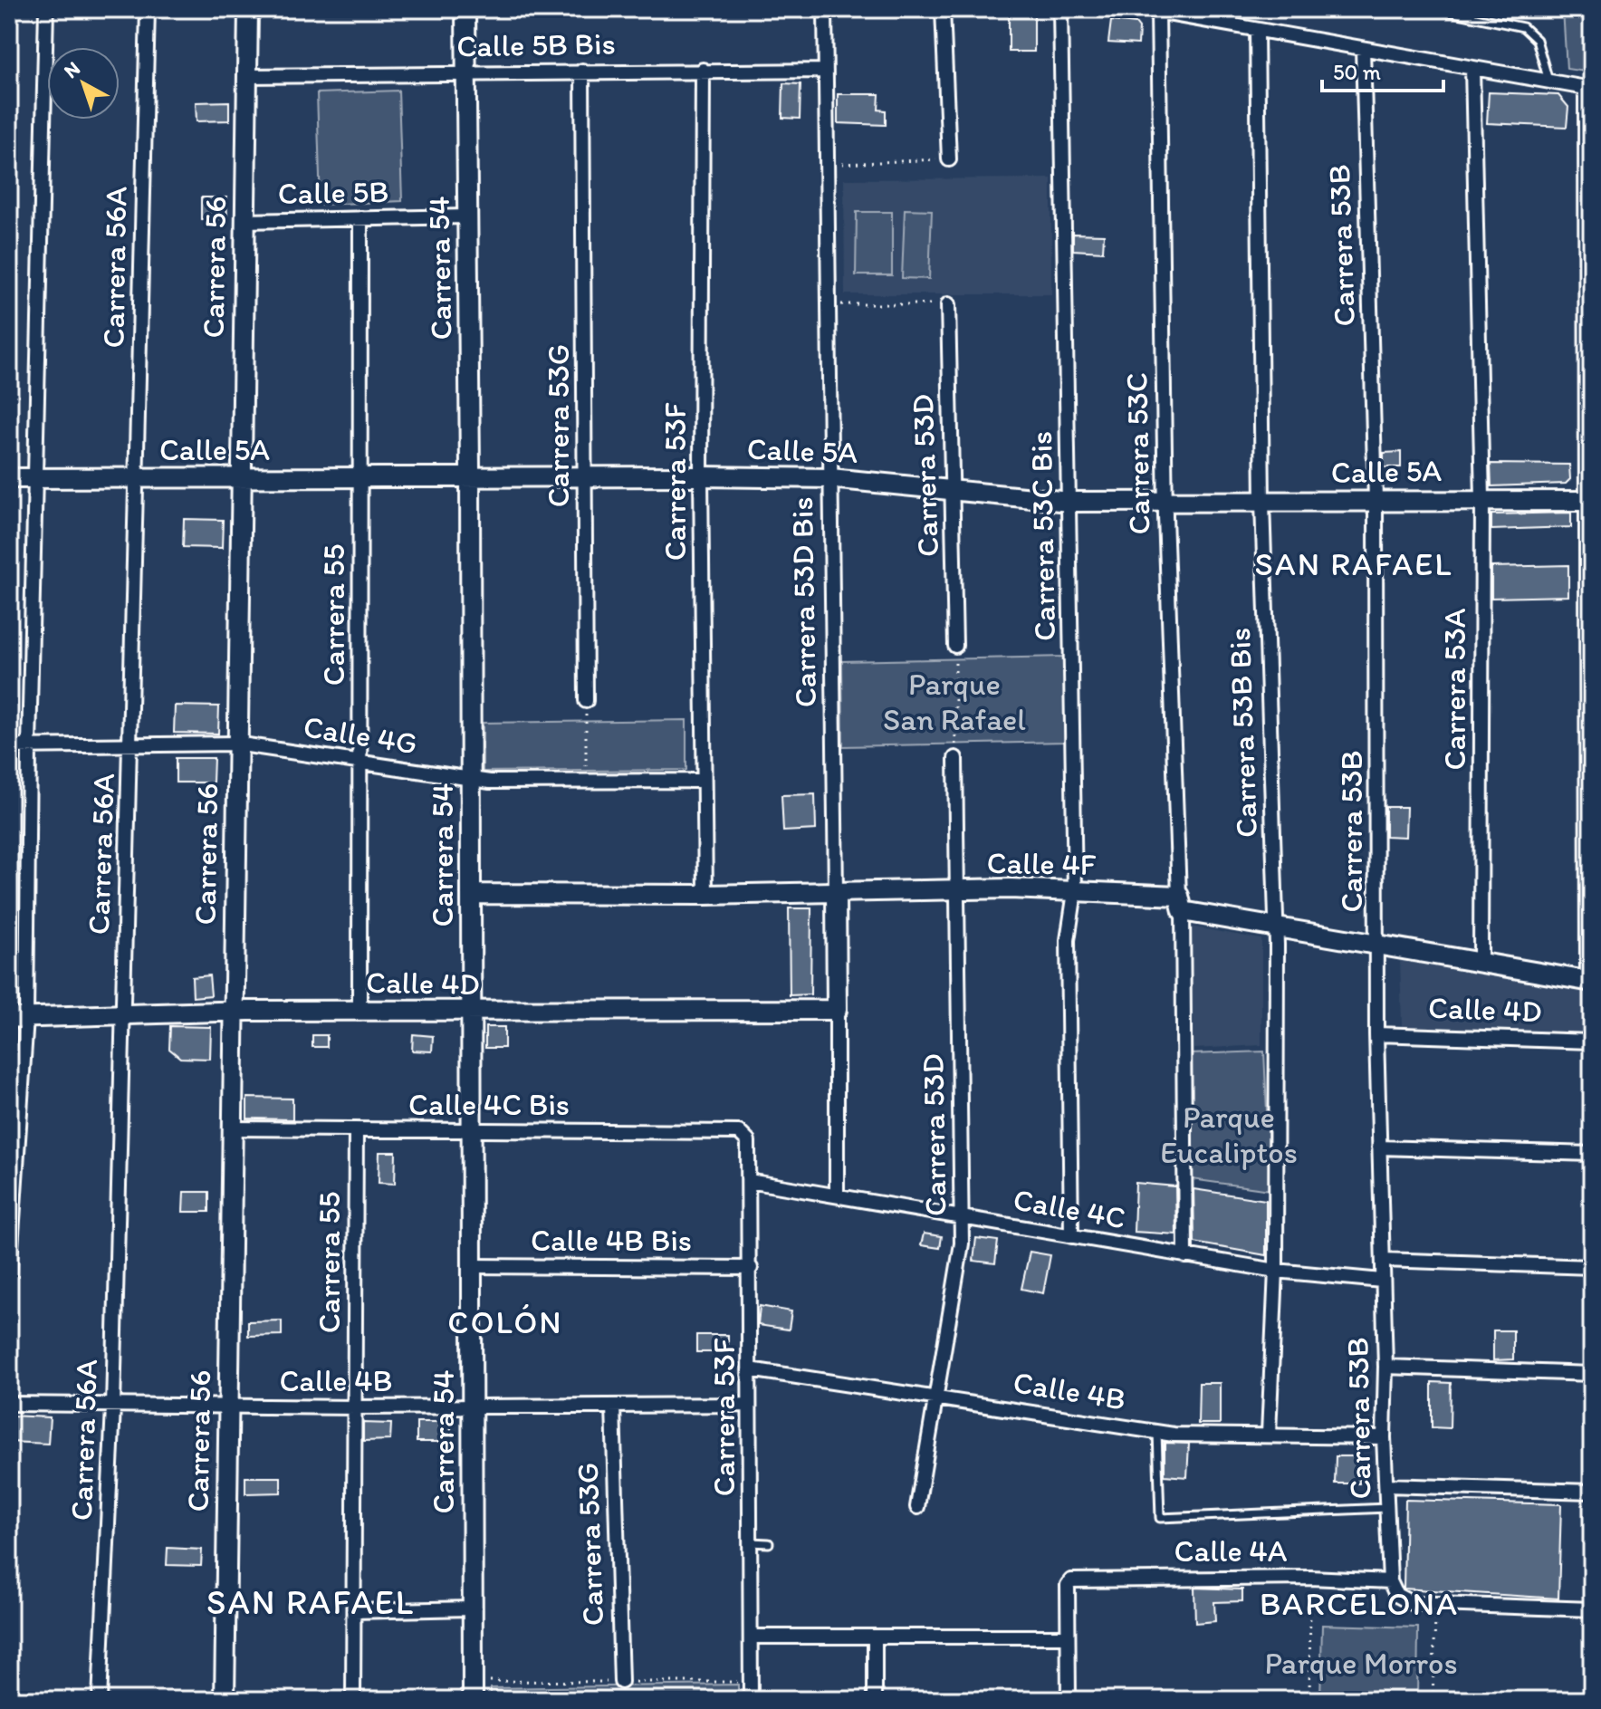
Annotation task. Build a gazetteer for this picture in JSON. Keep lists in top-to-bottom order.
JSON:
{
  "streets": {
    "street": [
      "Calle 5B Bis",
      "Calle 5B",
      "Carrera 53B",
      "Carrera 56A",
      "Carrera 56",
      "Carrera 54",
      "Carrera 53G",
      "Calle 5A",
      "Carrera 53C",
      "Carrera 53D",
      "Carrera 53F",
      "Carrera 53C Bis",
      "Carrera 53D Bis",
      "Carrera 55",
      "Carrera 53A",
      "Carrera 53B Bis",
      "Calle 4G",
      "Calle 4F",
      "Calle 4D",
      "Calle 4C Bis",
      "Calle 4C",
      "Calle 4B Bis",
      "Calle 4B",
      "Calle 4A"
    ]
  },
  "crossings": [
    ["Calle 5B Bis", "Carrera 56"],
    ["Calle 5B Bis", "Carrera 54"],
    ["Calle 5B Bis", "Carrera 53G"],
    ["Calle 5B Bis", "Carrera 53F"],
    ["Calle 5B Bis", "Carrera 53D Bis"],
    ["Calle 5B", "Carrera 56"],
    ["Calle 5B", "Carrera 54"],
    ["Calle 5B", "Carrera 55"],
    ["Carrera 53B", "Calle 5A"],
    ["Carrera 53B", "Calle 4F"],
    ["Carrera 53B", "Calle 4D"],
    ["Carrera 53B", "Calle 4C"],
    ["Carrera 53B", "Calle 4B"],
    ["Carrera 53B", "Calle 4A"],
    ["Carrera 56A", "Calle 5A"],
    ["Carrera 56A", "Calle 4G"],
    ["Carrera 56A", "Calle 4D"],
    ["Carrera 56A", "Calle 4B"],
    ["Carrera 56", "Calle 5A"],
    ["Carrera 56", "Calle 4G"],
    ["Carrera 56", "Calle 4D"],
    ["Carrera 56", "Calle 4C Bis"],
    ["Carrera 56", "Calle 4B"],
    ["Carrera 54", "Calle 5A"],
    ["Carrera 54", "Calle 4G"],
    ["Carrera 54", "Calle 4F"],
    ["Carrera 54", "Calle 4D"],
    ["Carrera 54", "Calle 4C Bis"],
    ["Carrera 54", "Calle 4B Bis"],
    ["Carrera 54", "Calle 4B"],
    ["Carrera 53G", "Calle 5A"],
    ["Carrera 53G", "Calle 4B"],
    ["Calle 5A", "Carrera 53C"],
    ["Calle 5A", "Carrera 53D"],
    ["Calle 5A", "Carrera 53F"],
    ["Calle 5A", "Carrera 53C Bis"],
    ["Calle 5A", "Carrera 53D Bis"],
    ["Calle 5A", "Carrera 55"],
    ["Calle 5A", "Carrera 53A"],
    ["Calle 5A", "Carrera 53B Bis"],
    ["Carrera 53C", "Calle 4F"],
    ["Carrera 53C", "Calle 4C"],
    ["Carrera 53D", "Calle 4F"],
    ["Carrera 53D", "Calle 4C"],
    ["Carrera 53D", "Calle 4B"],
    ["Carrera 53F", "Calle 4G"],
    ["Carrera 53F", "Calle 4F"],
    ["Carrera 53F", "Calle 4C Bis"],
    ["Carrera 53F", "Calle 4C"],
    ["Carrera 53F", "Calle 4B Bis"],
    ["Carrera 53F", "Calle 4B"],
    ["Carrera 53C Bis", "Calle 4F"],
    ["Carrera 53C Bis", "Calle 4C"],
    ["Carrera 53D Bis", "Calle 4F"],
    ["Carrera 53D Bis", "Calle 4D"],
    ["Carrera 53D Bis", "Calle 4C"],
    ["Carrera 55", "Calle 4G"],
    ["Carrera 55", "Calle 4D"],
    ["Carrera 55", "Calle 4C Bis"],
    ["Carrera 55", "Calle 4B"],
    ["Carrera 53A", "Calle 4F"],
    ["Carrera 53B Bis", "Calle 4F"],
    ["Carrera 53B Bis", "Calle 4C"],
    ["Carrera 53B Bis", "Calle 4B"]
  ],
  "districts": [
    "SAN RAFAEL",
    "COLÓN",
    "SAN RAFAEL",
    "BARCELONA"
  ],
  "parks": ["Parque San Rafael", "Parque Eucaliptos", "Parque Morros"],
  "scale_bar": "50 m",
  "north": "top left"
}
